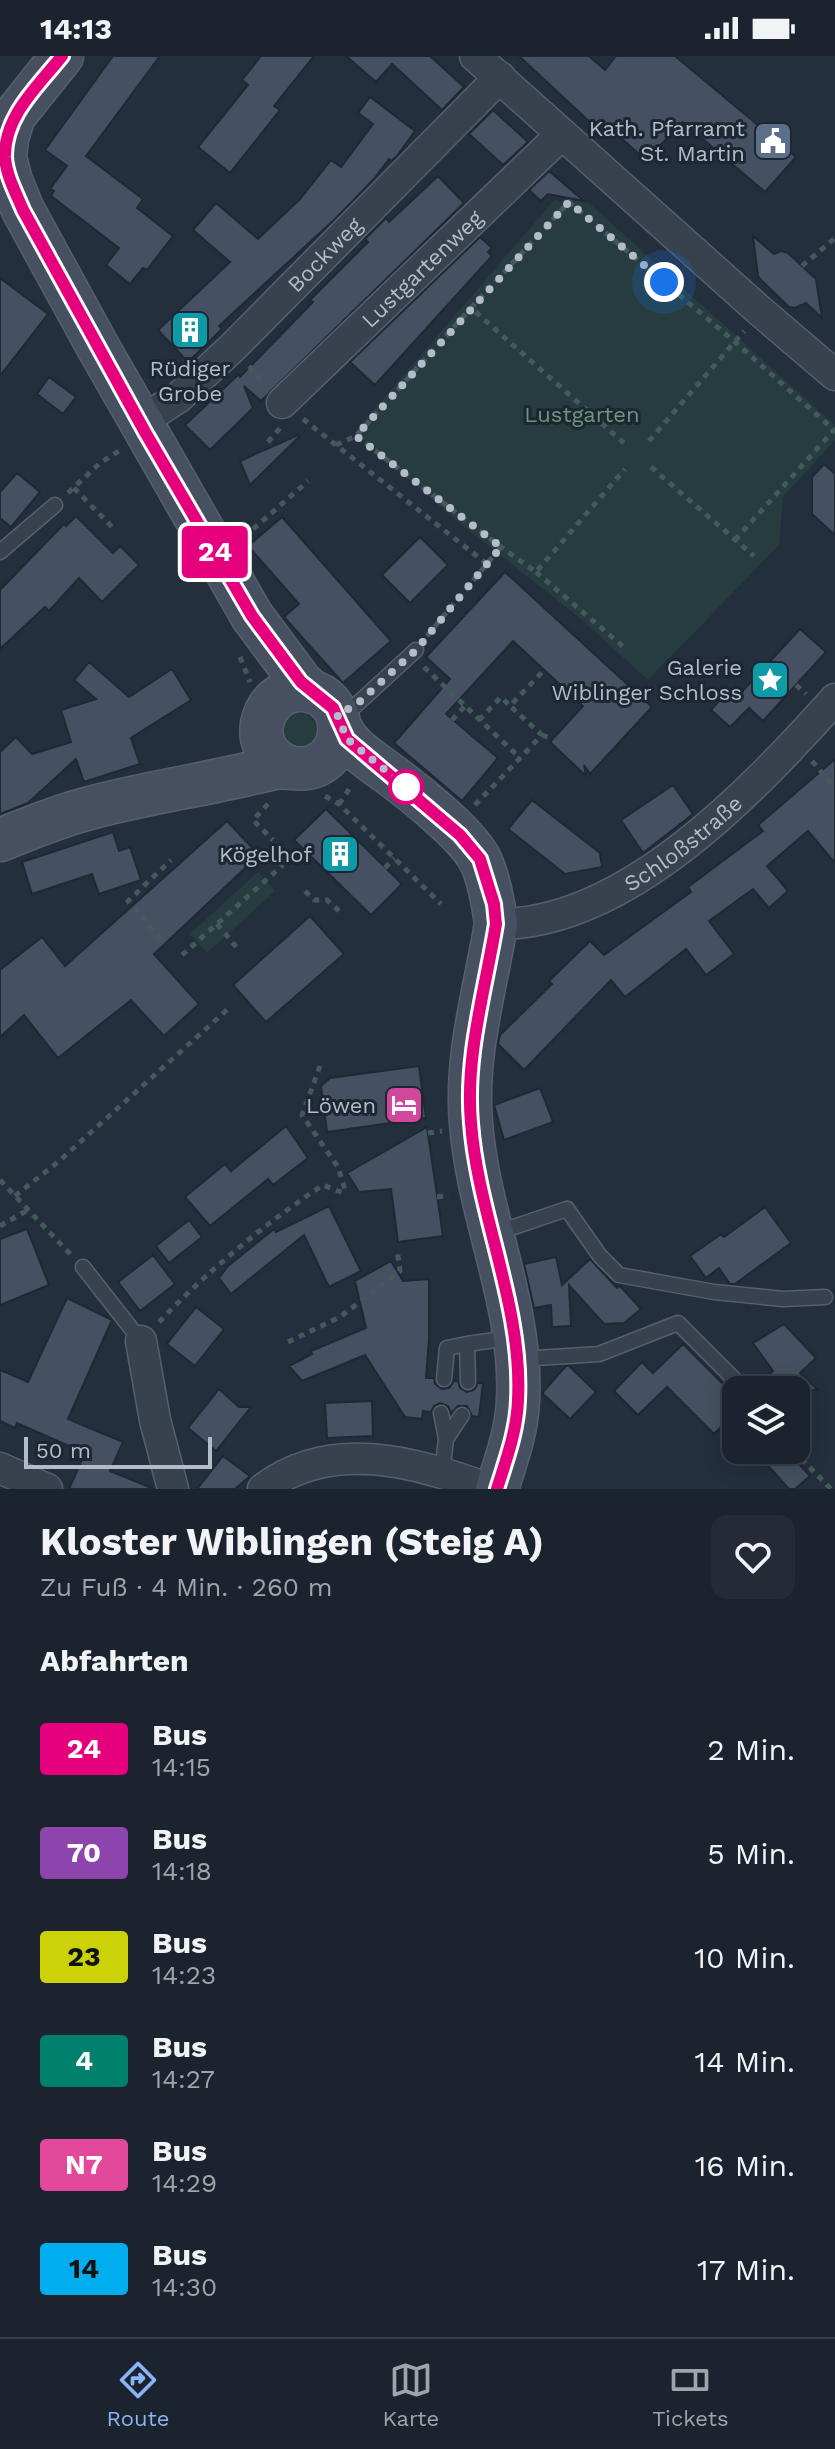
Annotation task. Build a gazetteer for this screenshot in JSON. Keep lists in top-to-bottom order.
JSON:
{
  "streets": {
    "street": ["Bockweg", "Lustgartenweg", "Schloßstraße"]
  },
  "parks": ["Lustgarten"],
  "places": {
    "public building": ["Kath. Pfarramt St. Martin"],
    "building": ["Rüdiger Grobe", "Kögelhof"],
    "place": ["Galerie Wiblinger Schloss"],
    "hotel": ["Löwen"]
  },
  "lines": ["bus line 24"],
  "scale_bar": "50 m",
  "page": {
    "status": "14:13",
    "on_map": "24",
    "scale": "50 m",
    "heading": [
      ["Kloster Wiblingen (Steig A)", "Zu Fuß · 4 Min. · 260 m"],
      "Abfahrten"
    ],
    "list": [
      {
        "mark": "24",
        "name": "Bus",
        "note": "14:15",
        "value": "2 Min."
      },
      {
        "mark": "70",
        "name": "Bus",
        "note": "14:18",
        "value": "5 Min."
      },
      {
        "mark": "23",
        "name": "Bus",
        "note": "14:23",
        "value": "10 Min."
      },
      {
        "mark": "4",
        "name": "Bus",
        "note": "14:27",
        "value": "14 Min."
      },
      {
        "mark": "N7",
        "name": "Bus",
        "note": "14:29",
        "value": "16 Min."
      },
      {
        "mark": "14",
        "name": "Bus",
        "note": "14:30",
        "value": "17 Min."
      }
    ],
    "tabs": ["Route", "Karte", "Tickets"]
  }
}
